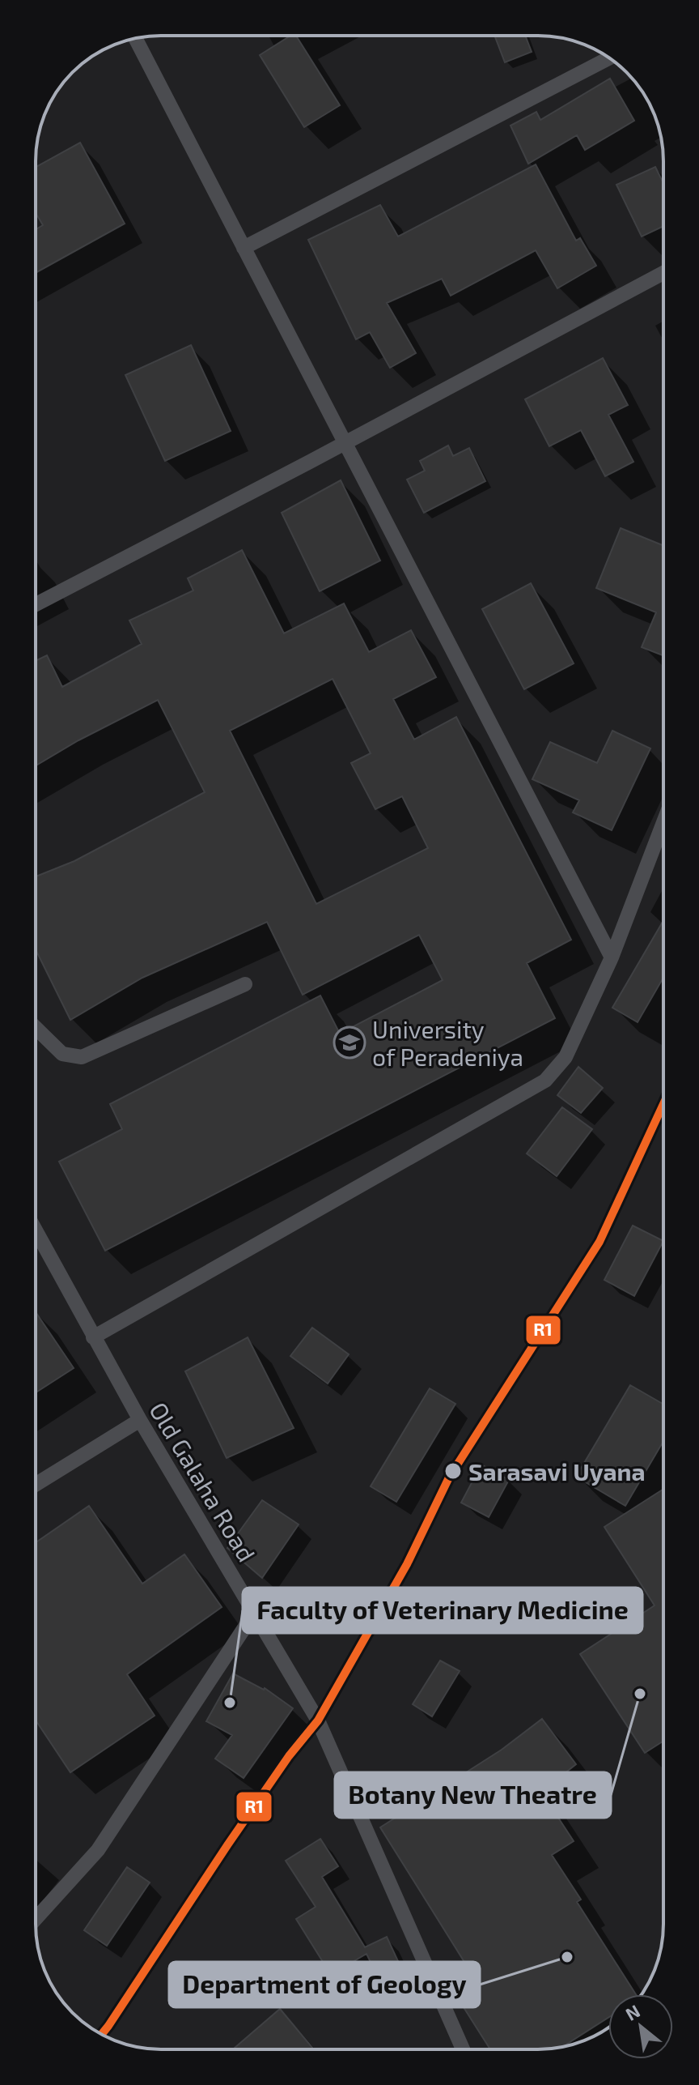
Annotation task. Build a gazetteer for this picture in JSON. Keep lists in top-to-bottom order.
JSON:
{
  "streets": {
    "lane": ["Old Galaha Road"]
  },
  "places": {
    "school or university": ["University of Peradeniya"],
    "other": [
      "Sarasavi Uyana",
      "Botany New Theatre",
      "Faculty of Veterinary Medicine",
      "Department of Geology"
    ]
  },
  "lines": ["transit line R1"],
  "north": "top left"
}
